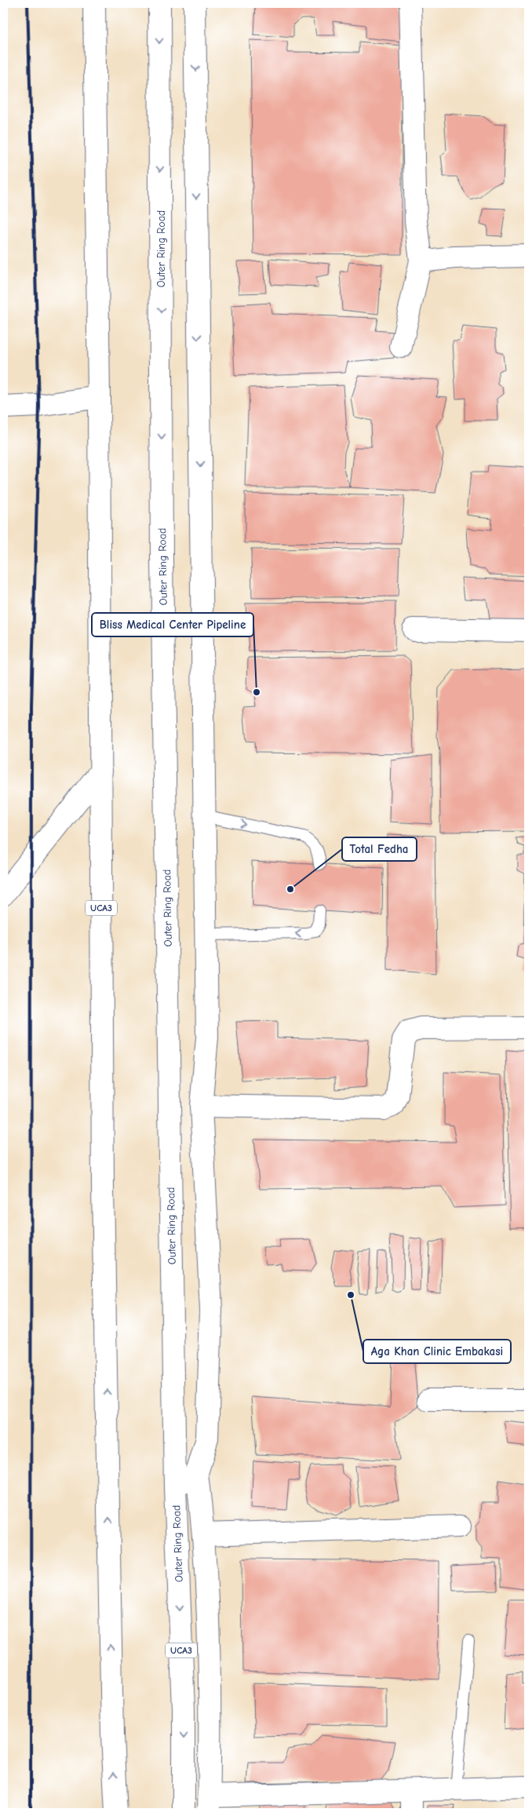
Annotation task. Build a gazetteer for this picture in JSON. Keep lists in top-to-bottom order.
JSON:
{
  "streets": {
    "main road": ["Outer Ring Road", "UCA3"]
  },
  "places": ["Bliss Medical Center Pipeline", "Total Fedha", "Aga Khan Clinic Embakasi"]
}
